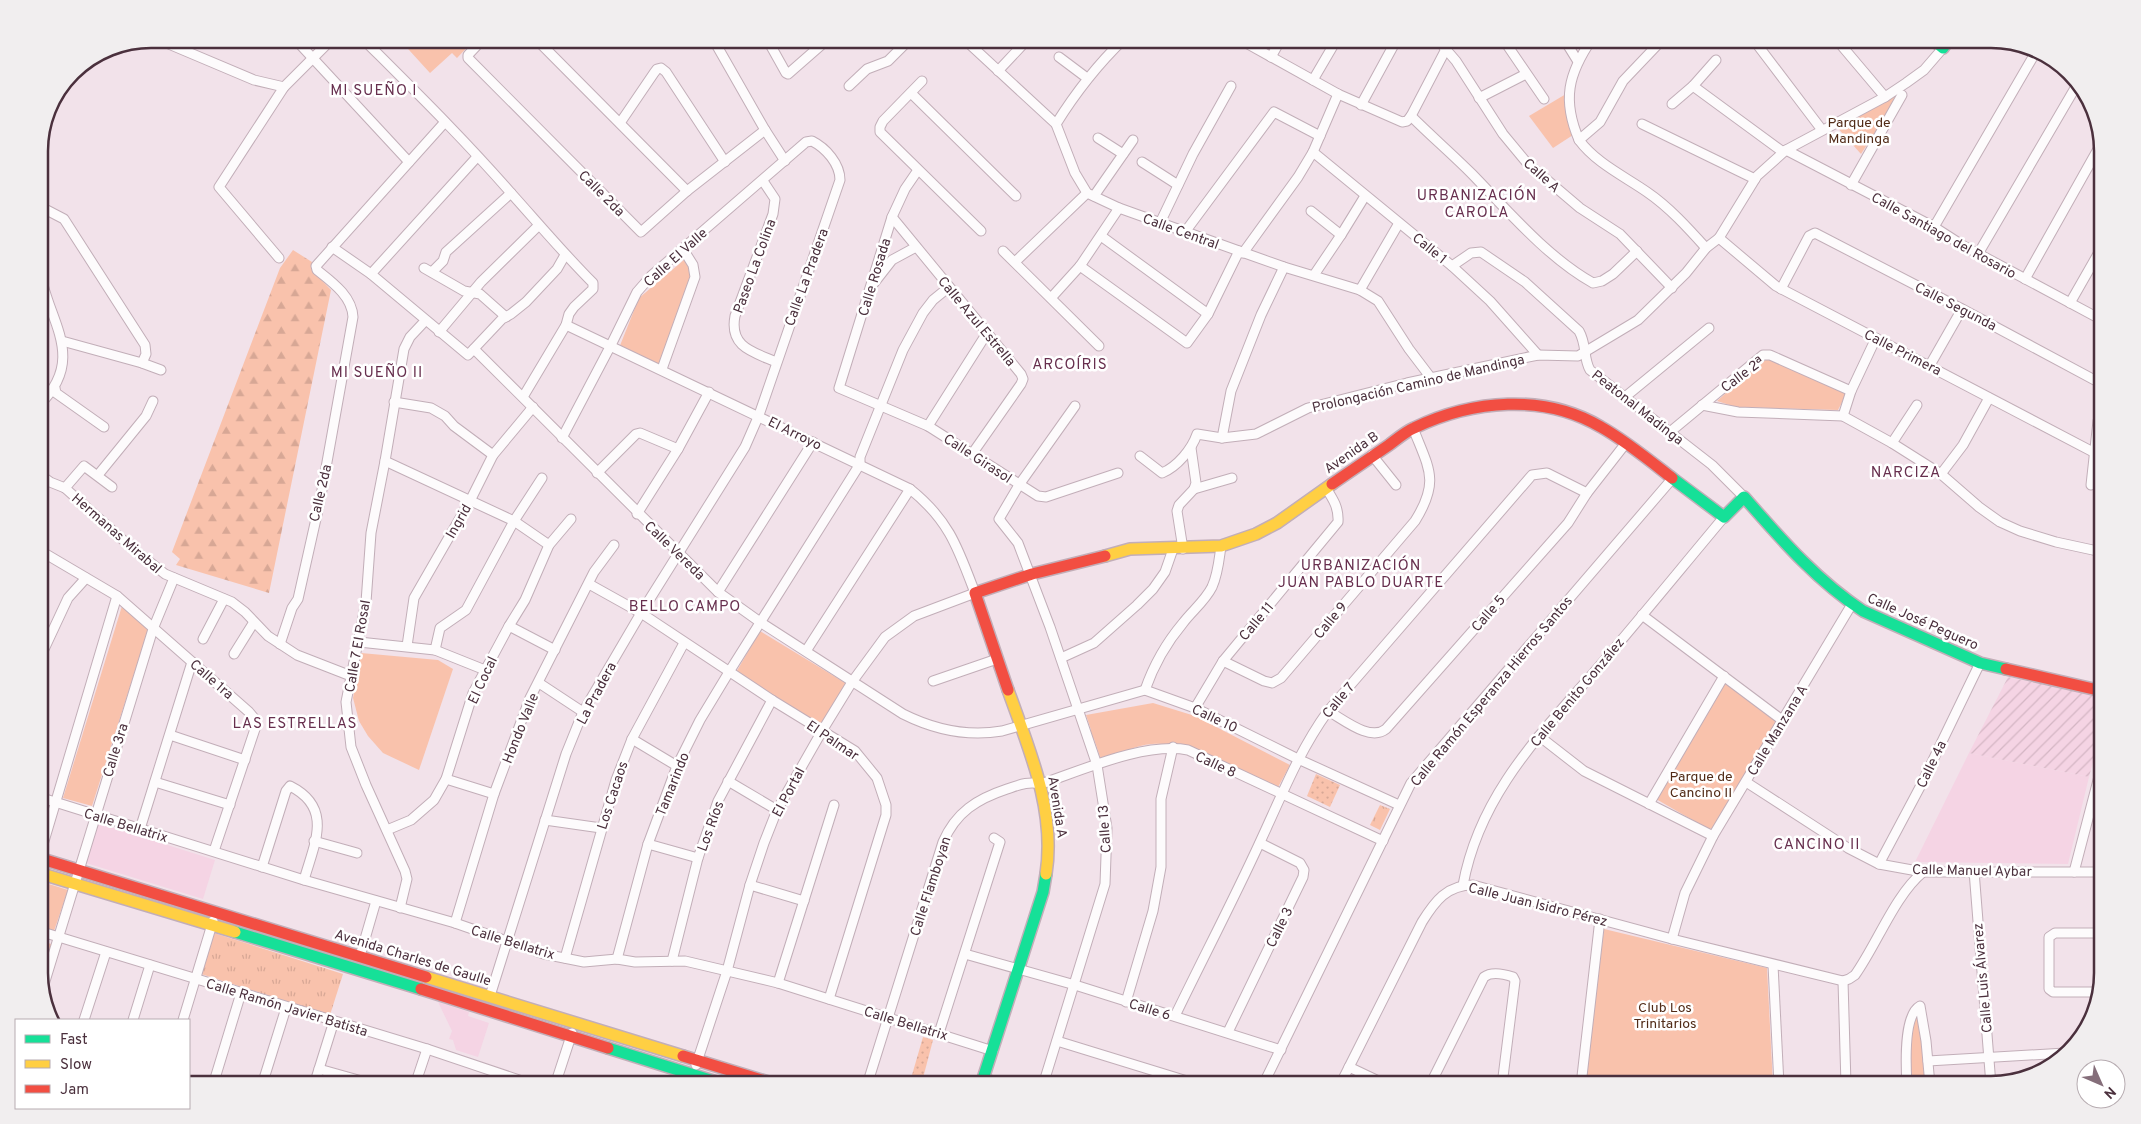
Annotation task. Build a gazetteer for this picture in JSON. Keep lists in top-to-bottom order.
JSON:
{
  "streets": {
    "main road": [
      "Avenida B",
      "Calle José Peguero",
      "Avenida A",
      "Avenida Charles de Gaulle"
    ],
    "street": [
      "Calle A",
      "Calle 2da",
      "Calle Central",
      "Calle Santiago del Rosario",
      "Calle 1",
      "Calle El Valle",
      "Paseo La Colina",
      "Calle La Pradera",
      "Calle Rosada",
      "Calle Segunda",
      "Calle Azul Estrella",
      "Calle Primera",
      "Calle 2ª",
      "Prolongación Camino de Mandinga",
      "Peatonal Madinga",
      "El Arroyo",
      "Calle Girasol",
      "Ingrid",
      "Hermanas Mirabal",
      "Calle Vereda",
      "Calle 5",
      "Calle 9",
      "Calle 11",
      "Calle 7 El Rosal",
      "Calle 1ra",
      "El Cocal",
      "Calle Ramón Esperanza Hierros Santos",
      "Calle Benito González",
      "La Pradera",
      "Calle 7",
      "Calle 10",
      "Hondo Valle",
      "Calle Manzana A",
      "El Palmar",
      "Calle 3ra",
      "Calle 8",
      "Calle 4a",
      "Tamarindo",
      "El Portal",
      "Los Cacaos",
      "Calle Bellatrix",
      "Los Ríos",
      "Calle 13",
      "Calle Manuel Aybar",
      "Calle Flamboyan",
      "Calle Juan Isidro Pérez",
      "Calle 3",
      "Calle Luis Álvarez",
      "Calle Ramón Javier Batista",
      "Calle 6"
    ]
  },
  "crossings": [
    ["Calle A", "Prolongación Camino de Mandinga"],
    ["Calle 2da", "Hermanas Mirabal"],
    ["Calle Central", "Prolongación Camino de Mandinga"],
    ["Calle Santiago del Rosario", "Prolongación Camino de Mandinga"],
    ["Calle 1", "Prolongación Camino de Mandinga"],
    ["Calle 1", "Peatonal Madinga"],
    ["Calle El Valle", "Paseo La Colina"],
    ["Calle El Valle", "Calle La Pradera"],
    ["Calle El Valle", "El Arroyo"],
    ["Calle El Valle", "Calle Vereda"],
    ["Paseo La Colina", "Calle La Pradera"],
    ["Calle La Pradera", "El Arroyo"],
    ["Calle La Pradera", "La Pradera"],
    ["Calle Rosada", "Calle Azul Estrella"],
    ["Calle Rosada", "Calle Girasol"],
    ["Calle Segunda", "Calle Primera"],
    ["Calle Azul Estrella", "Calle Girasol"],
    ["Calle Azul Estrella", "Tamarindo"],
    ["Calle Primera", "Prolongación Camino de Mandinga"],
    ["Calle 2ª", "Peatonal Madinga"],
    ["Prolongación Camino de Mandinga", "Peatonal Madinga"],
    ["Peatonal Madinga", "Calle José Peguero"],
    ["El Arroyo", "Avenida B"],
    ["El Arroyo", "La Pradera"],
    ["El Arroyo", "Tamarindo"],
    ["El Arroyo", "El Portal"],
    ["El Arroyo", "Avenida A"],
    ["Avenida B", "Calle 5"],
    ["Avenida B", "Calle 9"],
    ["Avenida B", "Calle 11"],
    ["Avenida B", "Calle Ramón Esperanza Hierros Santos"],
    ["Avenida B", "Calle Benito González"],
    ["Avenida B", "El Portal"],
    ["Avenida B", "Avenida A"],
    ["Avenida B", "Calle 13"],
    ["Calle Girasol", "Tamarindo"],
    ["Calle Girasol", "Calle 13"],
    ["Ingrid", "Calle Vereda"],
    ["Hermanas Mirabal", "Calle 7 El Rosal"],
    ["Hermanas Mirabal", "Calle 3ra"],
    ["Calle Vereda", "La Pradera"],
    ["Calle Vereda", "Tamarindo"],
    ["Calle Vereda", "El Portal"],
    ["Calle Vereda", "Avenida A"],
    ["Calle 5", "Calle 7"],
    ["Calle 9", "Calle 11"],
    ["Calle 11", "Calle 10"],
    ["Calle José Peguero", "Calle Manzana A"],
    ["Calle José Peguero", "Calle 4a"],
    ["Calle 7 El Rosal", "El Cocal"],
    ["Calle 7 El Rosal", "Calle Bellatrix"],
    ["Calle 1ra", "Calle 3ra"],
    ["Calle 1ra", "Calle Bellatrix"],
    ["Calle Ramón Esperanza Hierros Santos", "Calle 10"],
    ["Calle Ramón Esperanza Hierros Santos", "Calle 8"],
    ["Calle Ramón Esperanza Hierros Santos", "Calle 6"],
    ["Calle Benito González", "Calle Juan Isidro Pérez"],
    ["La Pradera", "El Palmar"],
    ["La Pradera", "Calle Bellatrix"],
    ["La Pradera", "Avenida Charles de Gaulle"],
    ["Calle 7", "Calle 10"],
    ["Calle 7", "Calle 8"],
    ["Calle 7", "Calle 3"],
    ["Calle 7", "Calle 6"],
    ["Hondo Valle", "El Palmar"],
    ["Hondo Valle", "Calle Bellatrix"],
    ["Calle Manzana A", "Calle Manuel Aybar"],
    ["Calle Manzana A", "Calle Juan Isidro Pérez"],
    ["El Palmar", "Tamarindo"],
    ["El Palmar", "El Portal"],
    ["El Palmar", "Los Cacaos"],
    ["El Palmar", "Calle Bellatrix"],
    ["El Palmar", "Los Ríos"],
    ["Calle 3ra", "Calle Bellatrix"],
    ["Calle 3ra", "Avenida Charles de Gaulle"],
    ["Calle 3ra", "Calle Ramón Javier Batista"],
    ["Calle 8", "Avenida A"],
    ["Calle 8", "Calle 13"],
    ["Calle 8", "Calle Flamboyan"],
    ["Calle 4a", "Calle Manuel Aybar"],
    ["Tamarindo", "Calle Bellatrix"],
    ["El Portal", "Avenida A"],
    ["El Portal", "Calle Bellatrix"],
    ["El Portal", "Avenida Charles de Gaulle"],
    ["Los Cacaos", "Calle Bellatrix"],
    ["Avenida A", "Calle Bellatrix"],
    ["Avenida A", "Calle Flamboyan"],
    ["Avenida A", "Calle 6"],
    ["Calle Bellatrix", "Los Ríos"],
    ["Calle Bellatrix", "Calle Flamboyan"],
    ["Calle 13", "Calle 6"],
    ["Calle Manuel Aybar", "Calle Luis Álvarez"],
    ["Calle 3", "Calle 6"]
  ],
  "districts": [
    "MI SUEÑO I",
    "URBANIZACIÓN CAROLA",
    "ARCOÍRIS",
    "MI SUEÑO II",
    "NARCIZA",
    "URBANIZACIÓN JUAN PABLO DUARTE",
    "BELLO CAMPO",
    "LAS ESTRELLAS",
    "CANCINO II"
  ],
  "parks": ["Parque de Mandinga", "Parque de Cancino II", "Club Los Trinitarios"],
  "legend": ["Fast", "Slow", "Jam"],
  "north": "bottom right"
}
